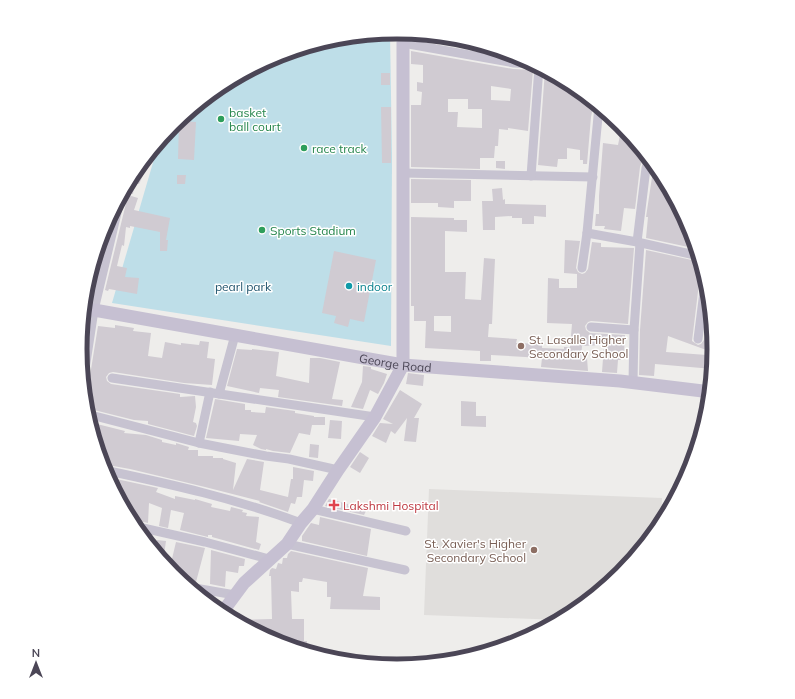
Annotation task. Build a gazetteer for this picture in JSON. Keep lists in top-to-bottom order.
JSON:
{
  "streets": {
    "main road": ["George Road"]
  },
  "parks": ["pearl park"],
  "places": {
    "other": [
      "basket ball court",
      "race track",
      "Sports Stadium",
      "indoor",
      "St. Lasalle Higher Secondary School",
      "St. Xavier's Higher Secondary School"
    ],
    "health": ["Lakshmi Hospital"]
  },
  "north": "top"
}
